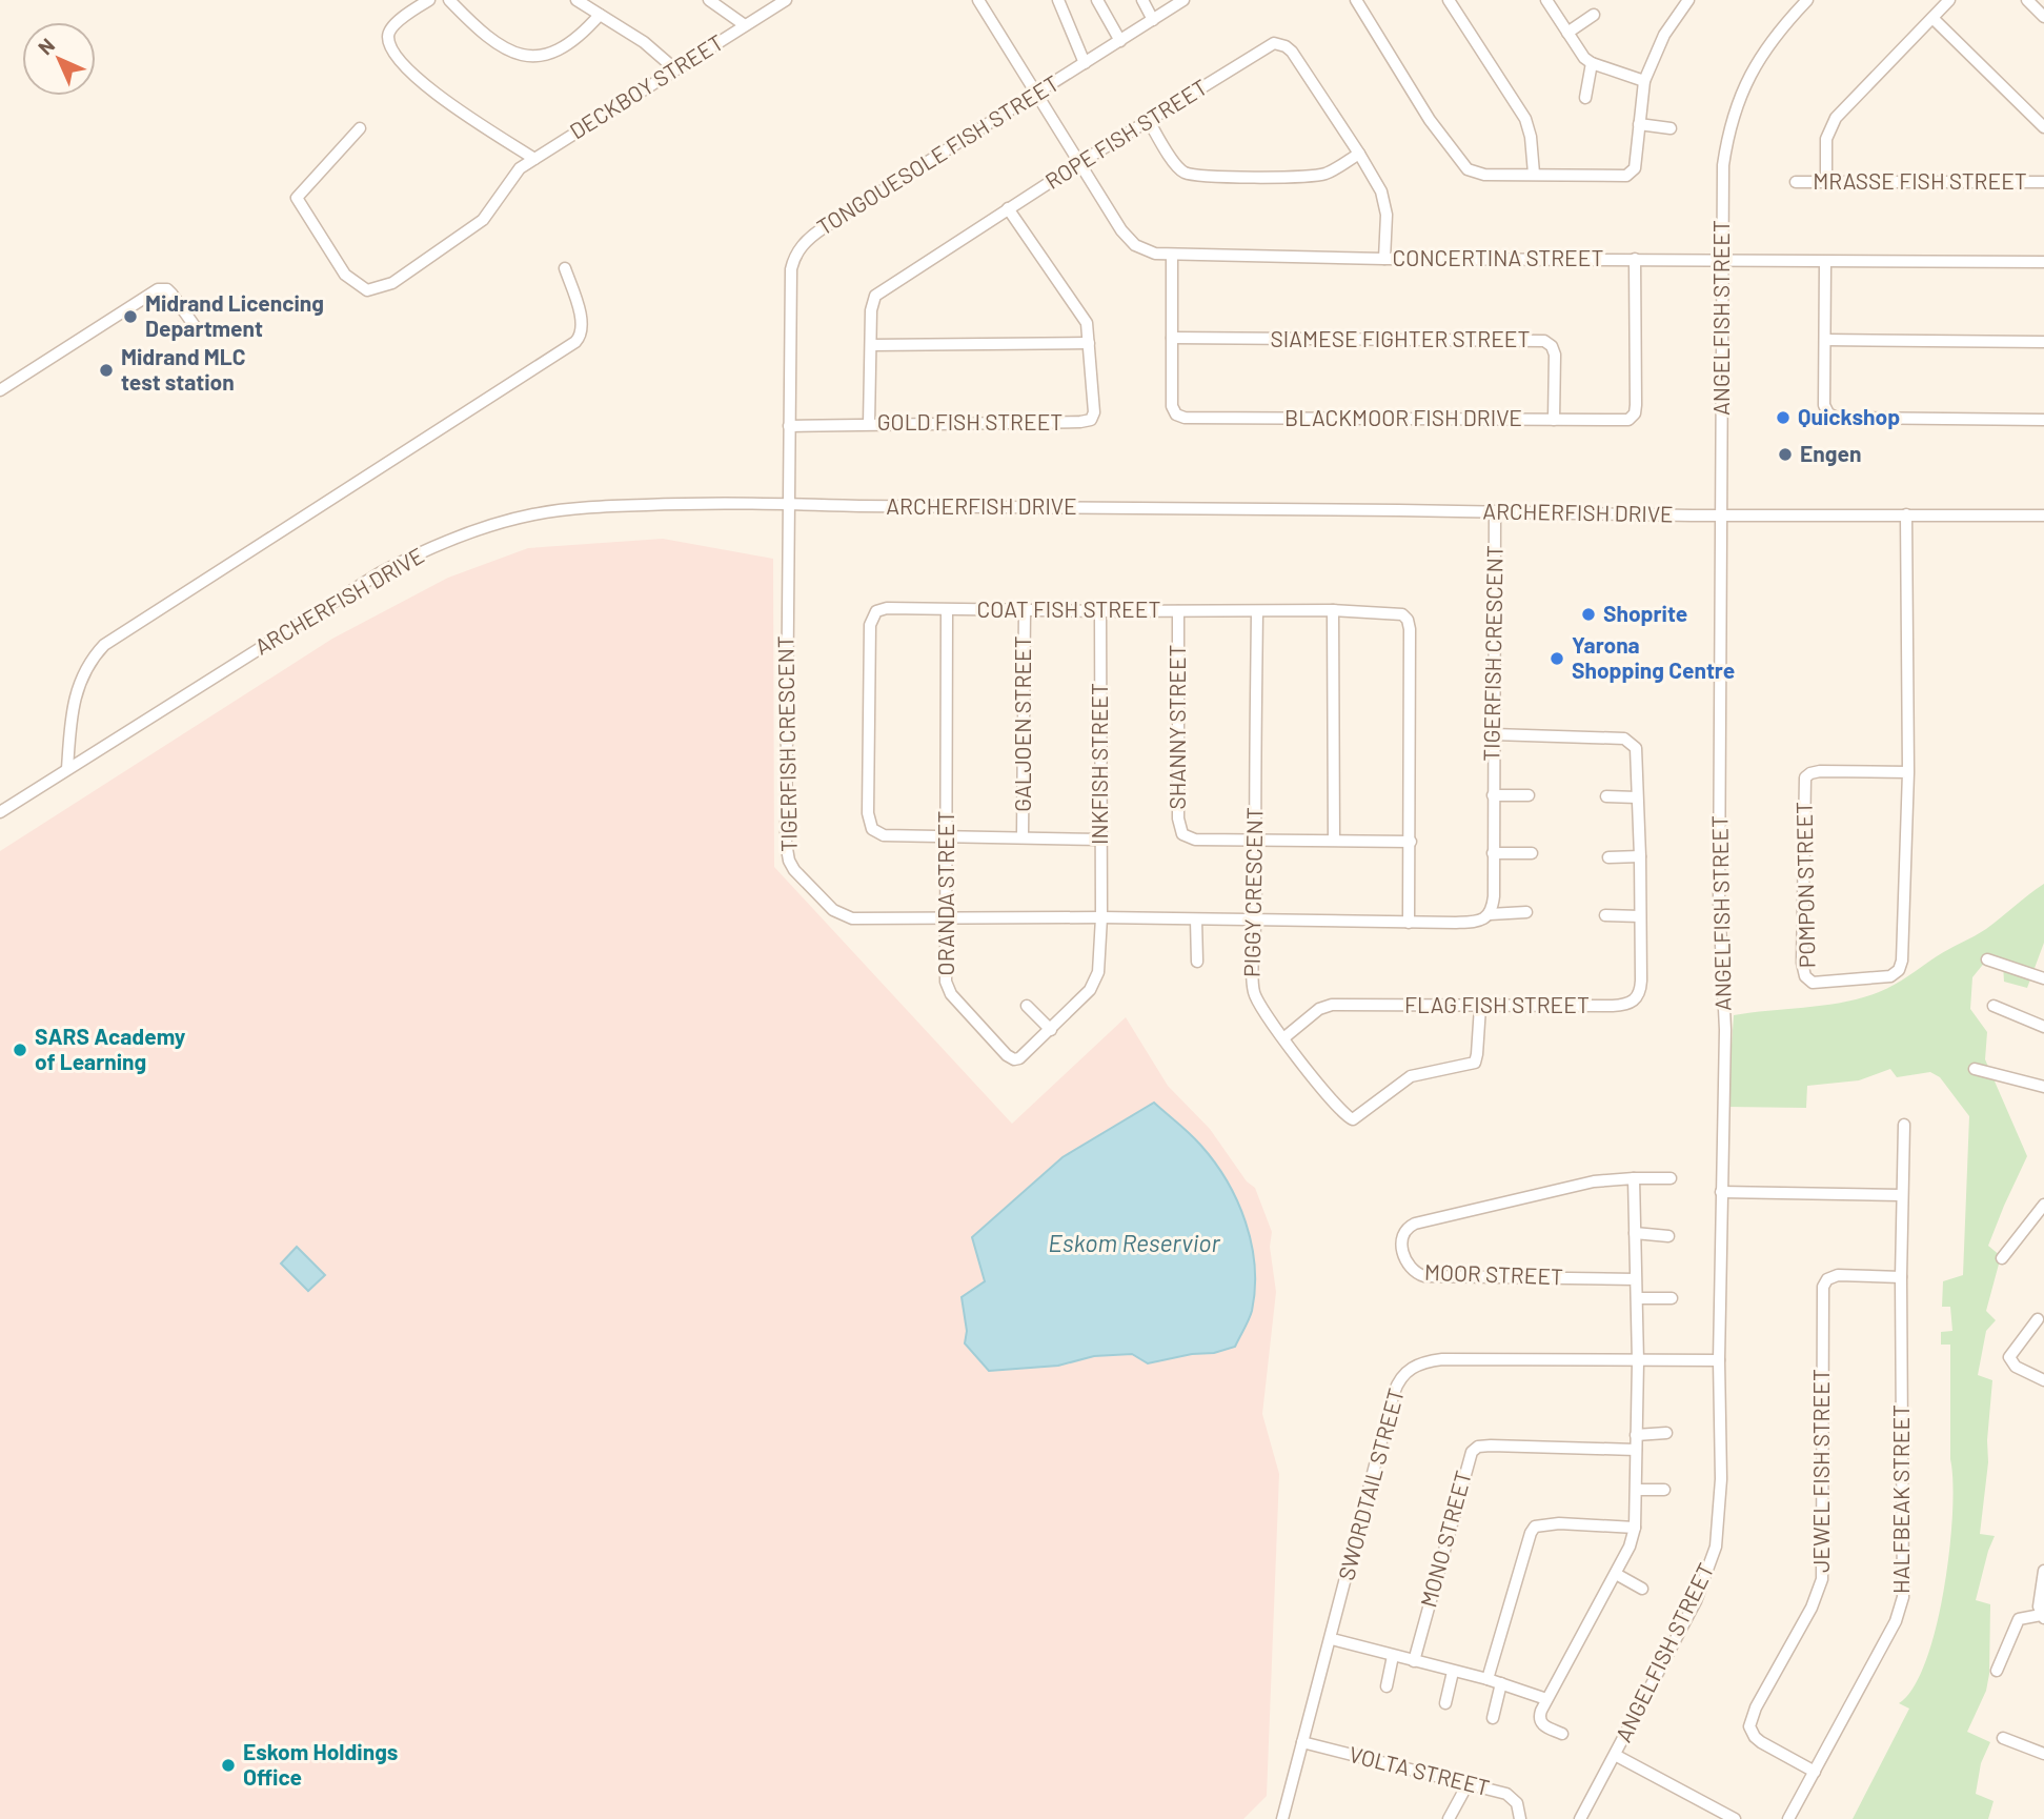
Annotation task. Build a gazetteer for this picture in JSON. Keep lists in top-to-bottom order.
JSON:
{
  "streets": {
    "street": [
      "DECKBOY STREET",
      "ROPE FISH STREET",
      "TONGOUESOLE FISH STREET",
      "MRASSE FISH STREET",
      "CONCERTINA STREET",
      "ANGELFISH STREET",
      "SIAMESE FIGHTER STREET",
      "BLACKMOOR FISH DRIVE",
      "GOLD FISH STREET",
      "ARCHERFISH DRIVE",
      "COAT FISH STREET",
      "TIGERFISH CRESCENT",
      "GALJOEN STREET",
      "SHANNY STREET",
      "INKFISH STREET",
      "POMPON STREET",
      "PIGGY CRESCENT",
      "ORANDA STREET",
      "FLAG FISH STREET",
      "MOOR STREET",
      "JEWEL FISH STREET",
      "SWORDTAIL STREET",
      "HALFBEAK STREET",
      "MONO STREET",
      "VOLTA STREET"
    ]
  },
  "crossings": [
    ["ROPE FISH STREET", "CONCERTINA STREET"],
    ["ROPE FISH STREET", "GOLD FISH STREET"],
    ["TONGOUESOLE FISH STREET", "CONCERTINA STREET"],
    ["TONGOUESOLE FISH STREET", "GOLD FISH STREET"],
    ["TONGOUESOLE FISH STREET", "ARCHERFISH DRIVE"],
    ["TONGOUESOLE FISH STREET", "TIGERFISH CRESCENT"],
    ["CONCERTINA STREET", "ANGELFISH STREET"],
    ["CONCERTINA STREET", "BLACKMOOR FISH DRIVE"],
    ["ANGELFISH STREET", "ARCHERFISH DRIVE"],
    ["ANGELFISH STREET", "SWORDTAIL STREET"],
    ["SIAMESE FIGHTER STREET", "BLACKMOOR FISH DRIVE"],
    ["ARCHERFISH DRIVE", "TIGERFISH CRESCENT"],
    ["ARCHERFISH DRIVE", "POMPON STREET"],
    ["COAT FISH STREET", "TIGERFISH CRESCENT"],
    ["COAT FISH STREET", "GALJOEN STREET"],
    ["COAT FISH STREET", "SHANNY STREET"],
    ["COAT FISH STREET", "INKFISH STREET"],
    ["COAT FISH STREET", "PIGGY CRESCENT"],
    ["COAT FISH STREET", "ORANDA STREET"],
    ["TIGERFISH CRESCENT", "INKFISH STREET"],
    ["TIGERFISH CRESCENT", "PIGGY CRESCENT"],
    ["TIGERFISH CRESCENT", "ORANDA STREET"],
    ["TIGERFISH CRESCENT", "FLAG FISH STREET"],
    ["SHANNY STREET", "PIGGY CRESCENT"],
    ["INKFISH STREET", "ORANDA STREET"],
    ["PIGGY CRESCENT", "FLAG FISH STREET"],
    ["JEWEL FISH STREET", "HALFBEAK STREET"],
    ["SWORDTAIL STREET", "VOLTA STREET"]
  ],
  "water": ["Eskom Reservior"],
  "places": [
    "Midrand Licencing Department",
    "Midrand MLC test station",
    "Quickshop",
    "Engen",
    "Shoprite",
    "Yarona Shopping Centre",
    "SARS Academy of Learning",
    "Eskom Holdings Office"
  ],
  "north": "top left"
}
